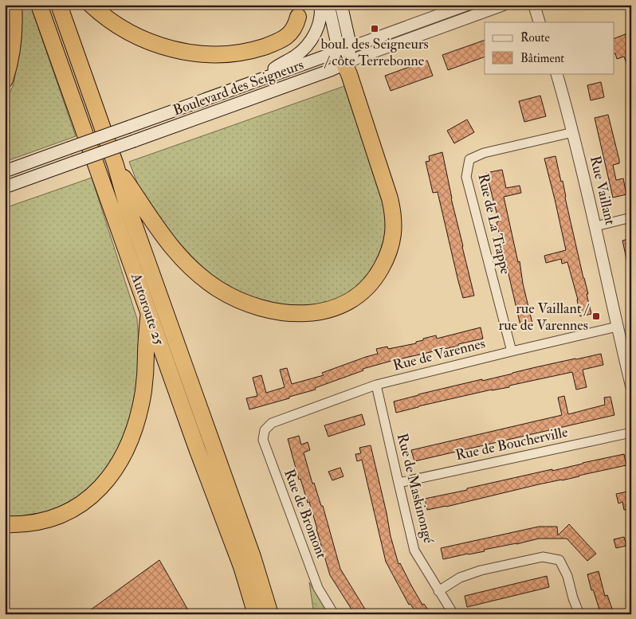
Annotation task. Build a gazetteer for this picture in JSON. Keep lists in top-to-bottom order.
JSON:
{
  "streets": {
    "highway": ["Autoroute 25"],
    "main road": ["Boulevard des Seigneurs"],
    "street": [
      "Rue Vaillant",
      "Rue de La Trappe",
      "Rue de Varennes",
      "Rue de Boucherville",
      "Rue de Maskinongé",
      "Rue de Bromont"
    ]
  },
  "crossings": [
    ["Rue Vaillant", "Rue de La Trappe"],
    ["Rue Vaillant", "Rue de Varennes"],
    ["Rue de La Trappe", "Rue de Varennes"],
    ["Rue de Varennes", "Rue de Maskinongé"],
    ["Rue de Varennes", "Rue de Bromont"],
    ["Rue de Boucherville", "Rue de Maskinongé"]
  ],
  "places": {
    "transit": ["boul. des Seigneurs / côte Terrebonne", "rue Vaillant / rue de Varennes"]
  },
  "legend": ["Route", "Bâtiment"]
}
